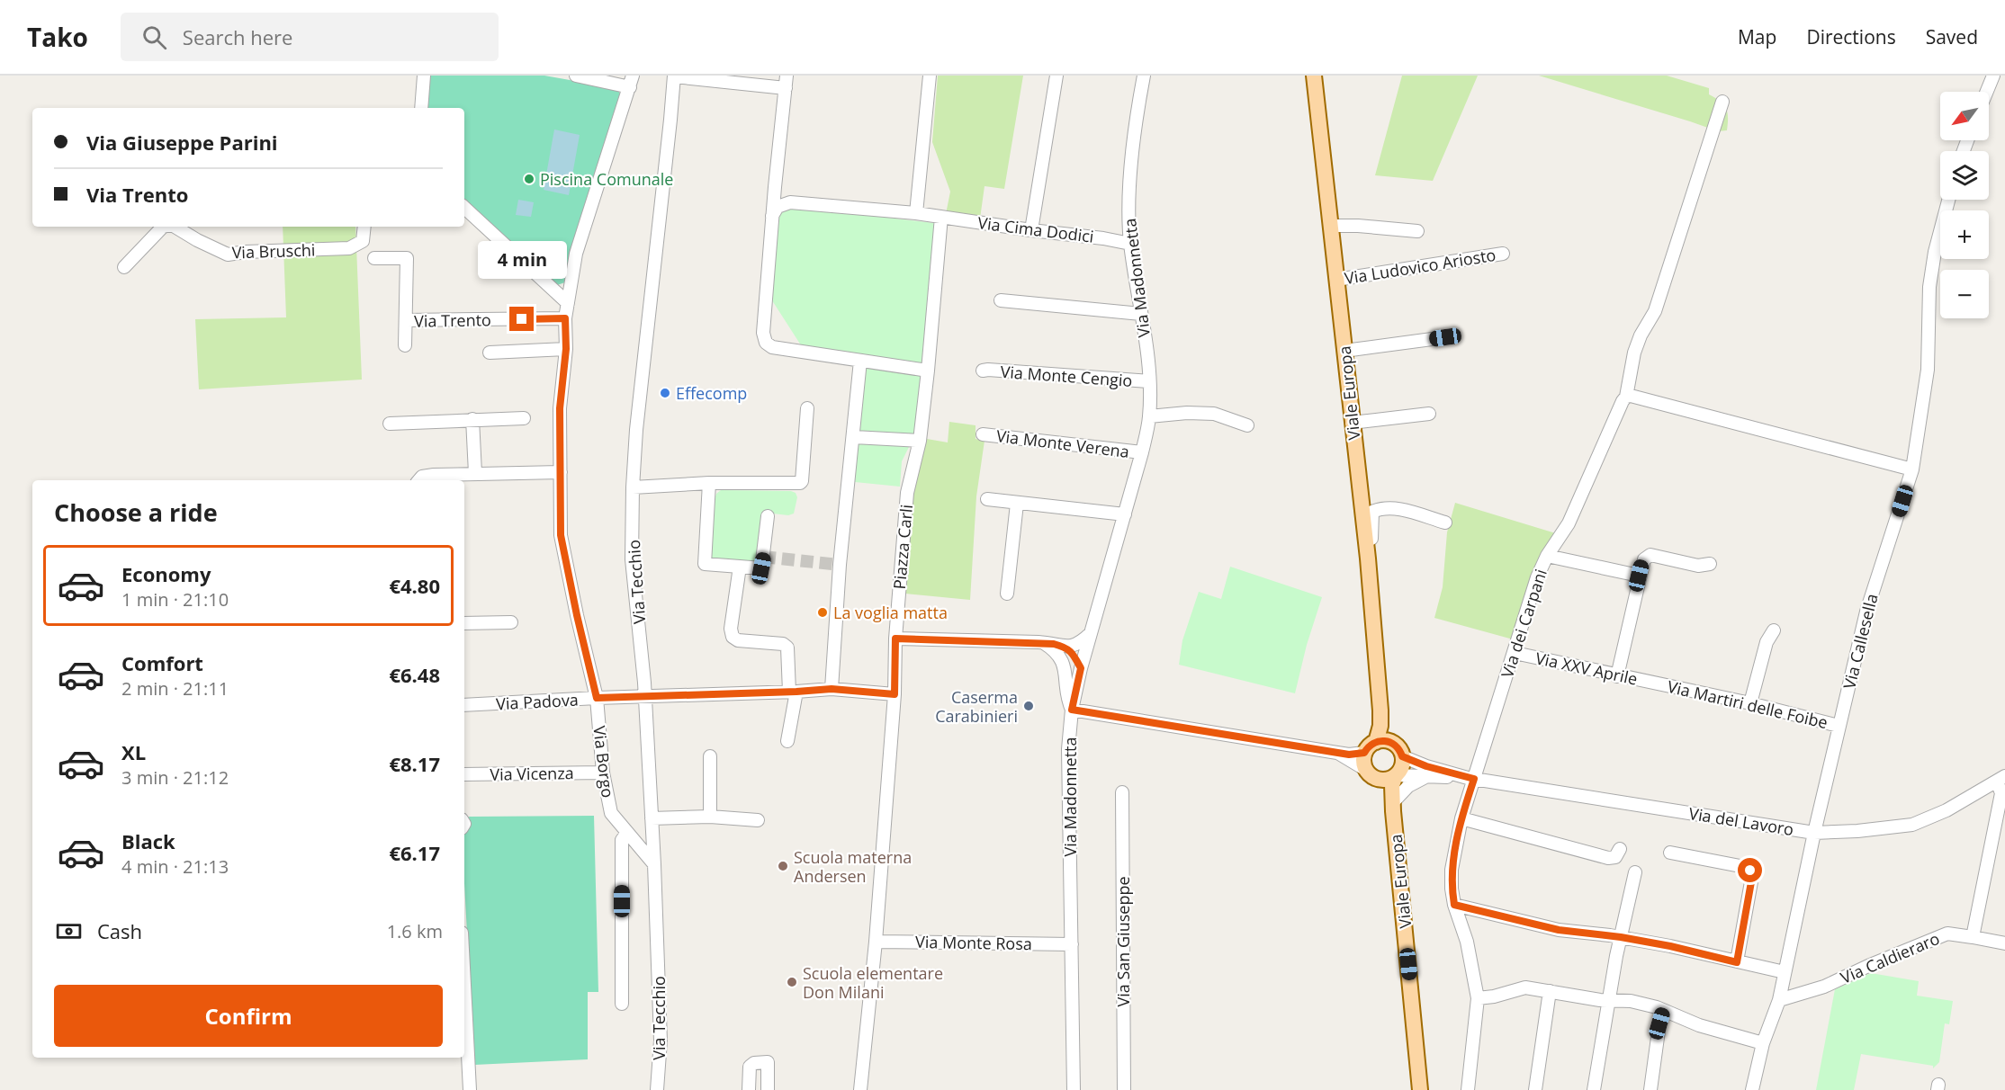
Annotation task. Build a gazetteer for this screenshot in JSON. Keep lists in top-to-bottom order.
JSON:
{
  "streets": {
    "main road": ["Viale Europa"],
    "street": [
      "Via Cima Dodici",
      "Via Bruschi",
      "Via Ludovico Ariosto",
      "Via Madonnetta",
      "Via Trento",
      "Via Monte Cengio",
      "Via Monte Verena",
      "Piazza Carli",
      "Via Tecchio",
      "Via dei Carpani",
      "Via Callesella",
      "Via XXV Aprile",
      "Via Padova",
      "Via Martiri delle Foibe",
      "Via Borgo",
      "Via Vicenza",
      "Via del Lavoro",
      "Via San Giuseppe",
      "Via Monte Rosa",
      "Via Caldieraro"
    ]
  },
  "crossings": [
    ["Via Cima Dodici", "Via Madonnetta"],
    ["Via Cima Dodici", "Piazza Carli"],
    ["Via Ludovico Ariosto", "Viale Europa"],
    ["Via Madonnetta", "Via Monte Cengio"],
    ["Via Madonnetta", "Via Monte Verena"],
    ["Via Madonnetta", "Via Monte Rosa"],
    ["Via Trento", "Via Borgo"],
    ["Viale Europa", "Via del Lavoro"],
    ["Piazza Carli", "Via Monte Rosa"],
    ["Via Tecchio", "Via Padova"],
    ["Via Tecchio", "Via Borgo"],
    ["Via dei Carpani", "Via XXV Aprile"],
    ["Via dei Carpani", "Via del Lavoro"],
    ["Via Callesella", "Via Martiri delle Foibe"],
    ["Via Callesella", "Via del Lavoro"],
    ["Via Callesella", "Via Caldieraro"],
    ["Via XXV Aprile", "Via Martiri delle Foibe"],
    ["Via Padova", "Via Borgo"],
    ["Via Borgo", "Via Vicenza"]
  ],
  "places": [
    "Piscina Comunale",
    "Effecomp",
    "La voglia matta",
    "Caserma Carabinieri",
    "Scuola materna Andersen",
    "Scuola elementare Don Milani"
  ],
  "north": "bottom left",
  "page": {
    "header": "Tako",
    "search": "Search here",
    "nav": ["Map", "Directions", "Saved"],
    "map_buttons": ["+", "−"],
    "banner": ["Via Giuseppe Parini", "Via Trento"],
    "bubble": "4 min",
    "heading": "Choose a ride",
    "list": [
      {
        "name": "Economy",
        "note": "1 min · 21:10",
        "value": "€4.80"
      },
      {
        "name": "Comfort",
        "note": "2 min · 21:11",
        "value": "€6.48"
      },
      {
        "name": "XL",
        "note": "3 min · 21:12",
        "value": "€8.17"
      },
      {
        "name": "Black",
        "note": "4 min · 21:13",
        "value": "€6.17"
      }
    ],
    "pay": ["Cash", "1.6 km"],
    "buttons": "Confirm"
  }
}
